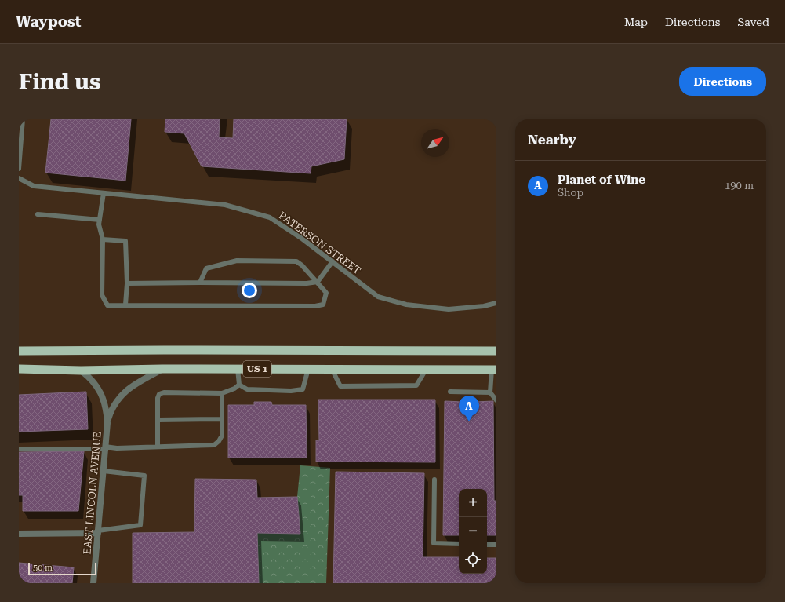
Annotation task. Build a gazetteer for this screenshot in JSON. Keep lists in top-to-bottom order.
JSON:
{
  "streets": {
    "highway": ["US 1"],
    "street": ["EAST LINCOLN AVENUE"],
    "lane": ["PATERSON STREET"]
  },
  "crossings": [
    ["US 1", "EAST LINCOLN AVENUE"]
  ],
  "scale_bar": "50 m",
  "north": "top right",
  "page": {
    "header": "Waypost",
    "nav": ["Map", "Directions", "Saved"],
    "buttons": "Directions",
    "title": "Find us",
    "heading": "Nearby",
    "list": [
      {
        "mark": "A",
        "name": "Planet of Wine",
        "note": "Shop",
        "value": "190 m"
      }
    ],
    "pins": "A",
    "map_buttons": ["+", "−"],
    "scale": "50 m"
  }
}
